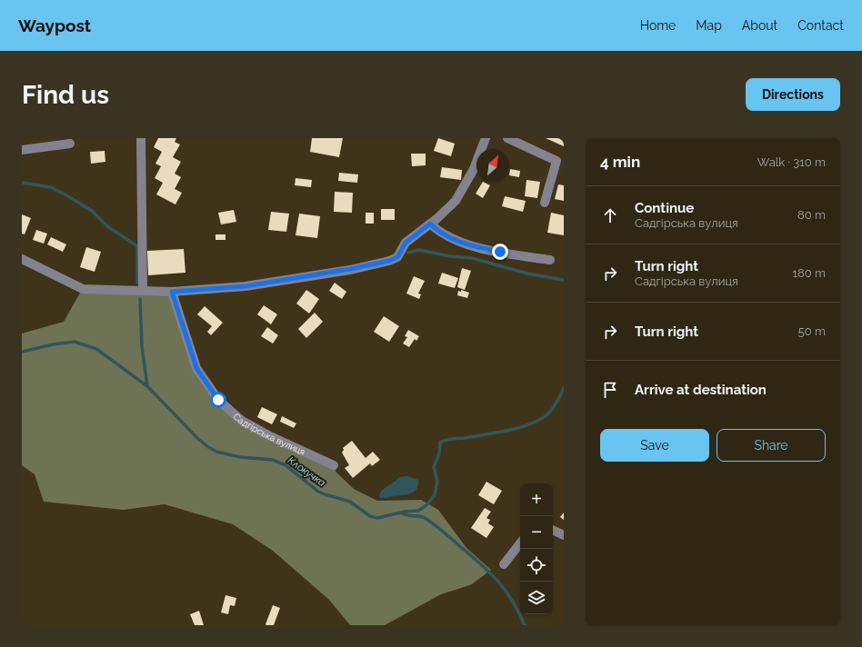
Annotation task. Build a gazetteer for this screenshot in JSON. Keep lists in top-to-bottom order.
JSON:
{
  "streets": {
    "street": ["Садгірська вулиця"]
  },
  "water": ["Клокучка"],
  "north": "top right",
  "page": {
    "header": "Waypost",
    "nav": [
      "Home",
      "Map",
      "About",
      "Contact"
    ],
    "buttons": [
      "Directions",
      ["Save", "Share"]
    ],
    "title": "Find us",
    "heading": ["4 min", "Walk · 310 m"],
    "list": [
      ["Continue", "Садгірська вулиця", "80 m"],
      ["Turn right", "Садгірська вулиця", "180 m"],
      ["Turn right", "50 m"],
      "Arrive at destination"
    ],
    "map_buttons": ["+", "−"]
  }
}
